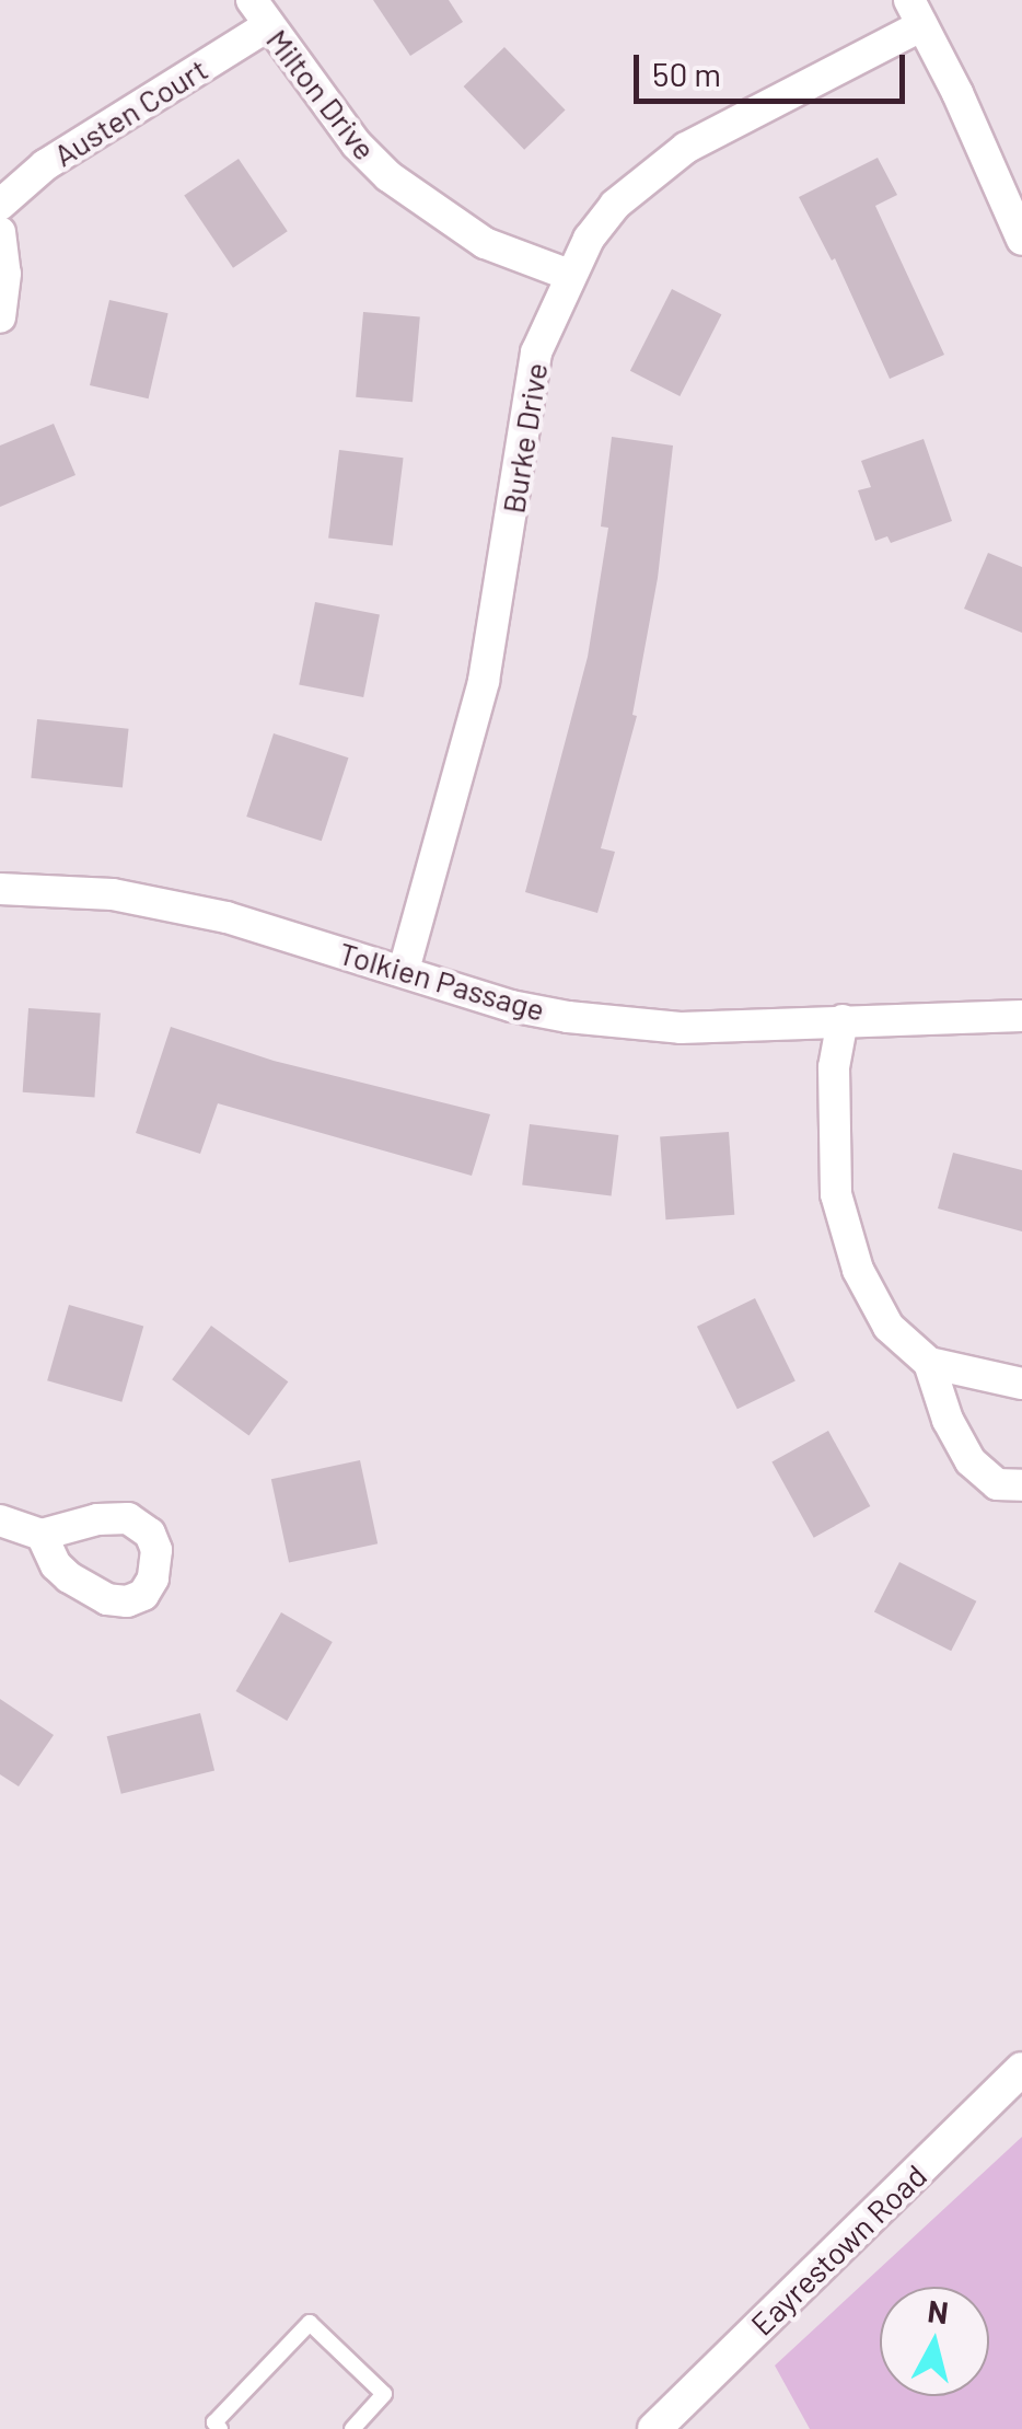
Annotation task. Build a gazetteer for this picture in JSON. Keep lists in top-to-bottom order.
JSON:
{
  "streets": {
    "street": [
      "Milton Drive",
      "Austen Court",
      "Burke Drive",
      "Tolkien Passage",
      "Eayrestown Road"
    ]
  },
  "crossings": [
    ["Milton Drive", "Austen Court"],
    ["Milton Drive", "Burke Drive"],
    ["Burke Drive", "Tolkien Passage"]
  ],
  "scale_bar": "50 m",
  "north": "top"
}
